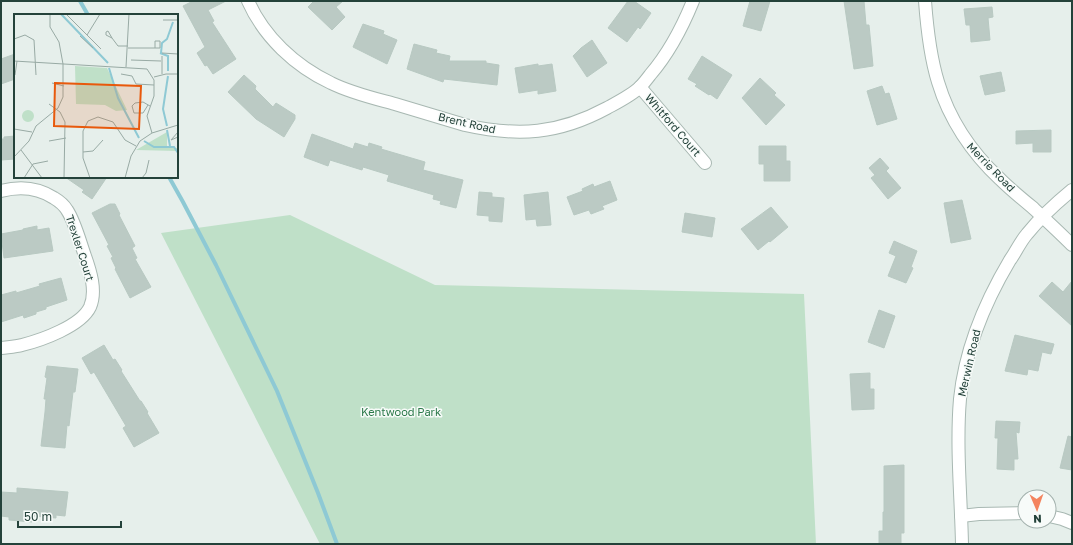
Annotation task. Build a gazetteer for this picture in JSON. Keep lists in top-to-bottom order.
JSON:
{
  "streets": {
    "street": [
      "Brent Road",
      "Whitford Court",
      "Merrie Road",
      "Trexler Court",
      "Merwin Road"
    ]
  },
  "crossings": [
    ["Brent Road", "Whitford Court"],
    ["Merrie Road", "Merwin Road"]
  ],
  "parks": ["Kentwood Park"],
  "scale_bar": "50 m",
  "north": "bottom"
}
